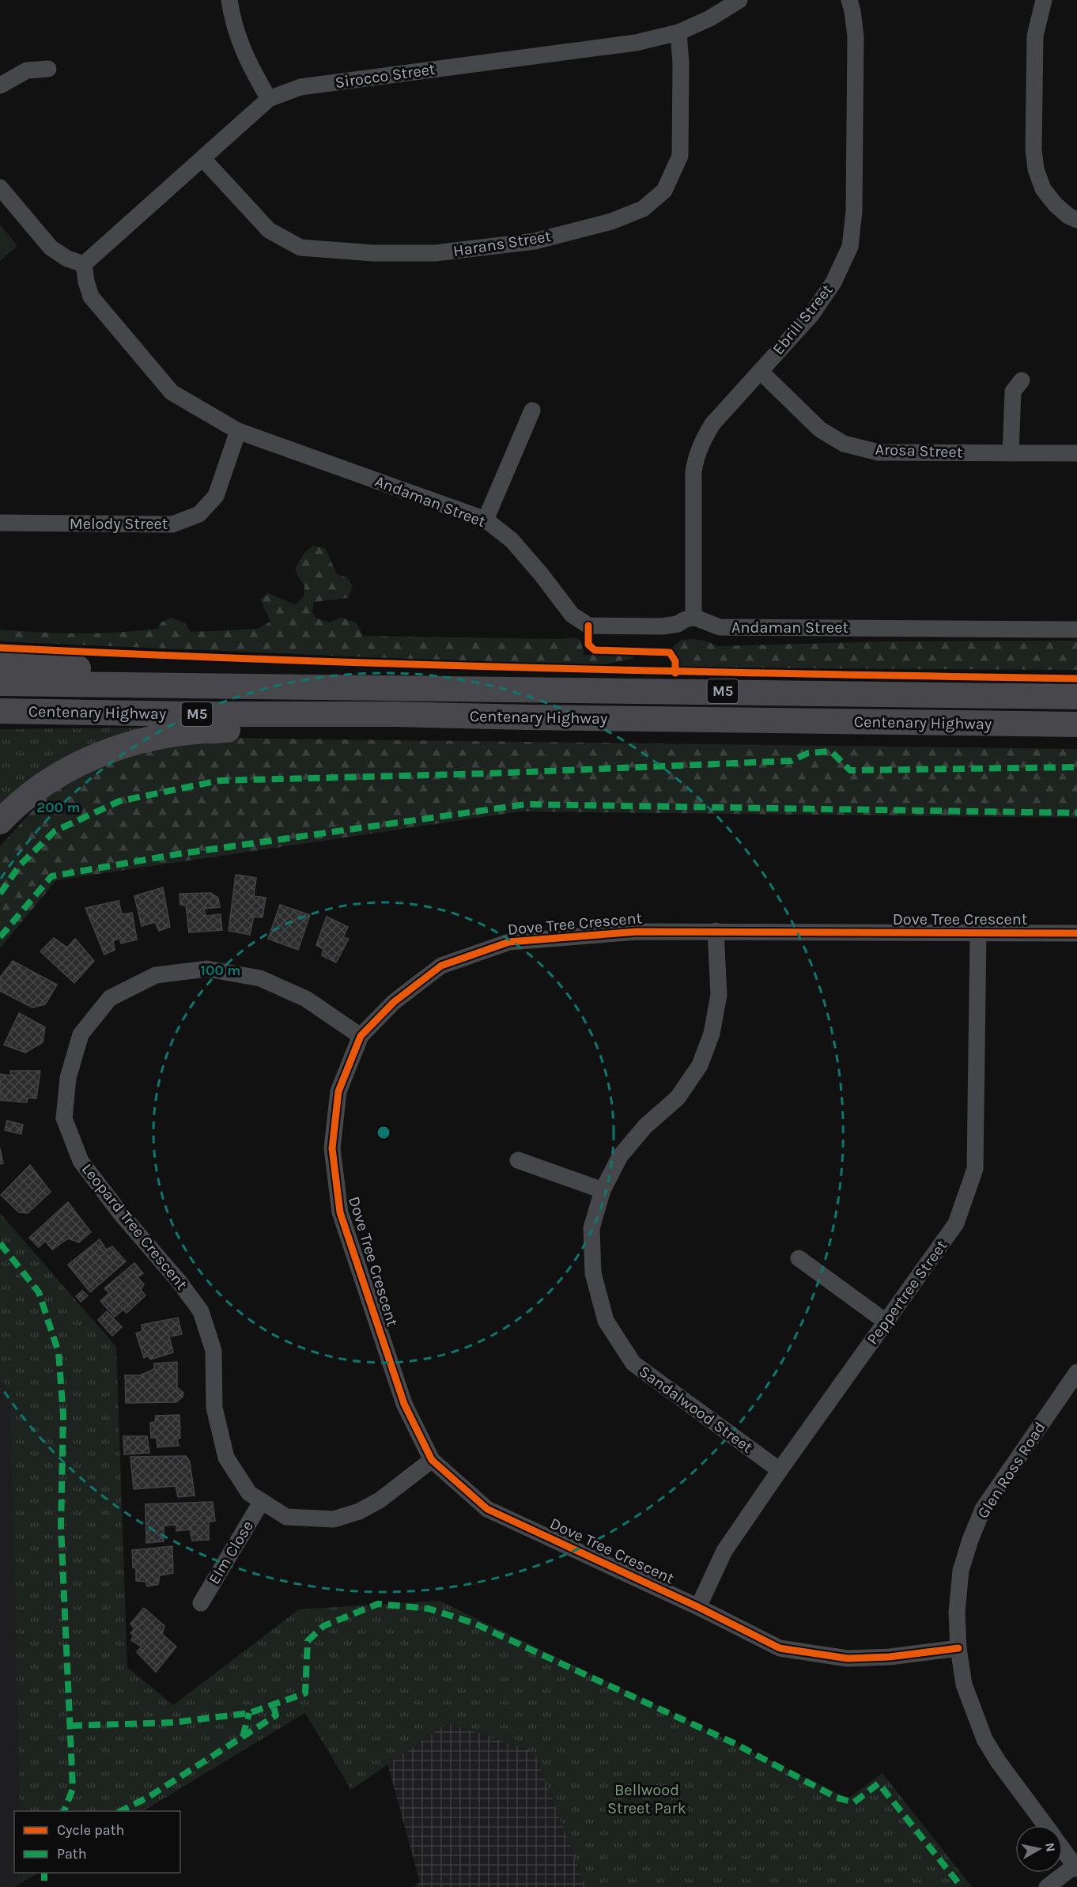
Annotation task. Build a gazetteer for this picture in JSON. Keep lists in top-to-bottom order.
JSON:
{
  "streets": {
    "highway": ["M5", "Centenary Highway"],
    "street": [
      "Sirocco Street",
      "Harans Street",
      "Ebrill Street",
      "Arosa Street",
      "Andaman Street",
      "Melody Street",
      "Dove Tree Crescent",
      "Leopard Tree Crescent",
      "Peppertree Street",
      "Sandalwood Street",
      "Glen Ross Road",
      "Elm Close"
    ]
  },
  "crossings": [
    ["Sirocco Street", "Harans Street"],
    ["Sirocco Street", "Andaman Street"],
    ["Ebrill Street", "Arosa Street"],
    ["Ebrill Street", "Andaman Street"],
    ["Andaman Street", "Melody Street"],
    ["Dove Tree Crescent", "Leopard Tree Crescent"],
    ["Dove Tree Crescent", "Peppertree Street"],
    ["Dove Tree Crescent", "Sandalwood Street"],
    ["Dove Tree Crescent", "Glen Ross Road"],
    ["Leopard Tree Crescent", "Elm Close"],
    ["Peppertree Street", "Sandalwood Street"]
  ],
  "parks": ["Bellwood Street Park"],
  "legend": ["Cycle path", "Path"],
  "north": "right",
  "rings": ["200 m", "100 m"]
}
